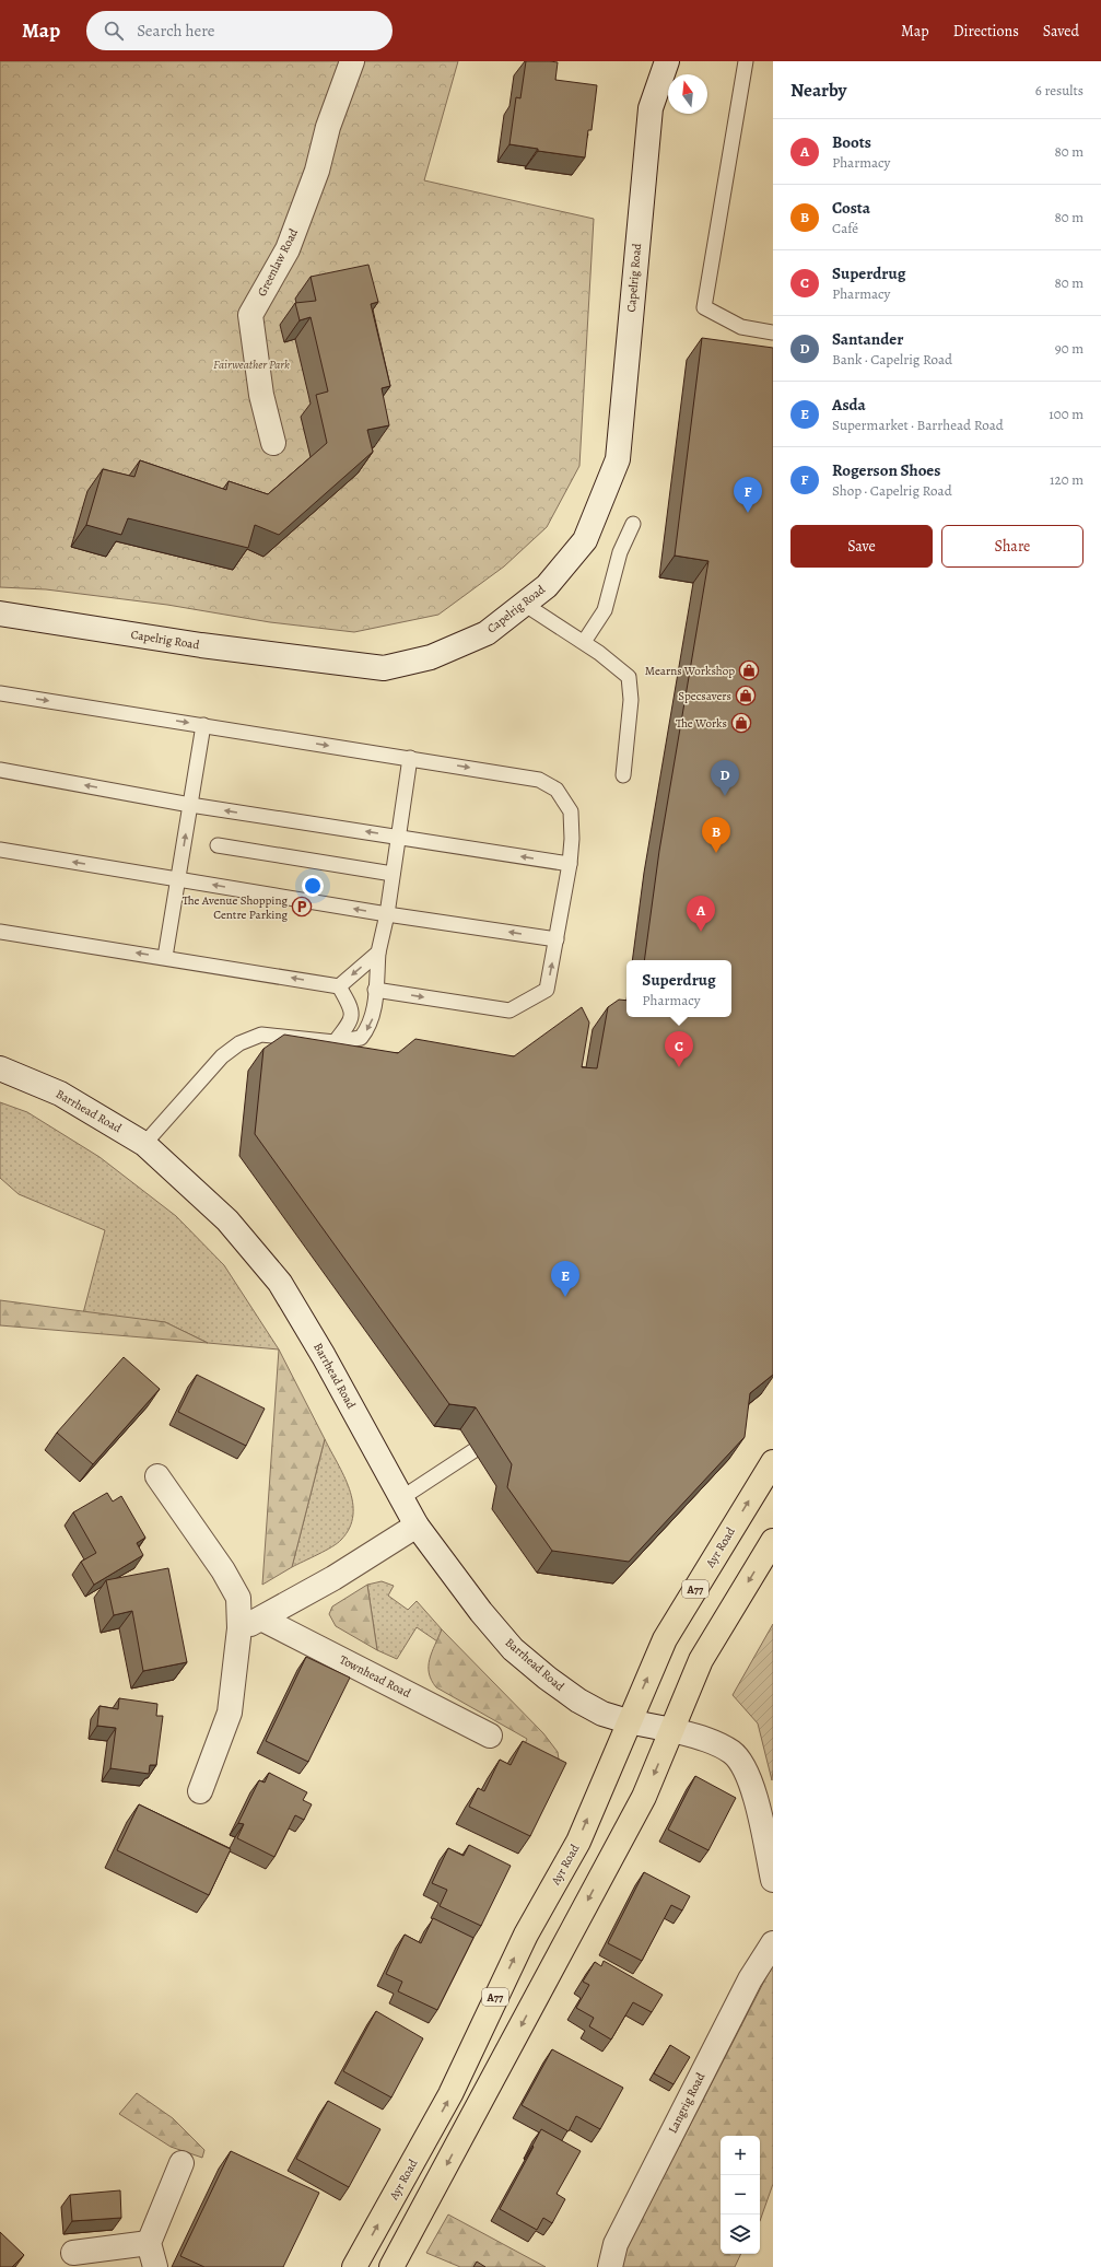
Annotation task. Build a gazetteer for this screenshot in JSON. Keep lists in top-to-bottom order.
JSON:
{
  "streets": {
    "main road": ["Ayr Road", "A77"],
    "street": [
      "Greenlaw Road",
      "Capelrig Road",
      "Barrhead Road",
      "Townhead Road",
      "Langrig Road"
    ]
  },
  "crossings": [
    ["Barrhead Road", "Ayr Road"]
  ],
  "parks": ["Fairweather Park"],
  "places": {
    "shop": ["Mearns Workshop", "Specsavers", "The Works"],
    "parking": ["The Avenue Shopping Centre Parking"]
  },
  "north": "top",
  "page": {
    "header": "Map",
    "search": "Search here",
    "nav": ["Map", "Directions", "Saved"],
    "heading": ["Nearby", "6 results"],
    "list": [
      {
        "mark": "A",
        "name": "Boots",
        "note": "Pharmacy",
        "value": "80 m"
      },
      {
        "mark": "B",
        "name": "Costa",
        "note": "Café",
        "value": "80 m"
      },
      {
        "mark": "C",
        "name": "Superdrug",
        "note": "Pharmacy",
        "value": "80 m"
      },
      {
        "mark": "D",
        "name": "Santander",
        "note": "Bank · Capelrig Road",
        "value": "90 m"
      },
      {
        "mark": "E",
        "name": "Asda",
        "note": "Supermarket · Barrhead Road",
        "value": "100 m"
      },
      {
        "mark": "F",
        "name": "Rogerson Shoes",
        "note": "Shop · Capelrig Road",
        "value": "120 m"
      }
    ],
    "pins": [
      "F",
      "D",
      "B",
      "A",
      "C",
      "E"
    ],
    "buttons": ["Save", "Share"],
    "popup": ["Superdrug", "Pharmacy"],
    "map_buttons": ["+", "−"]
  }
}
